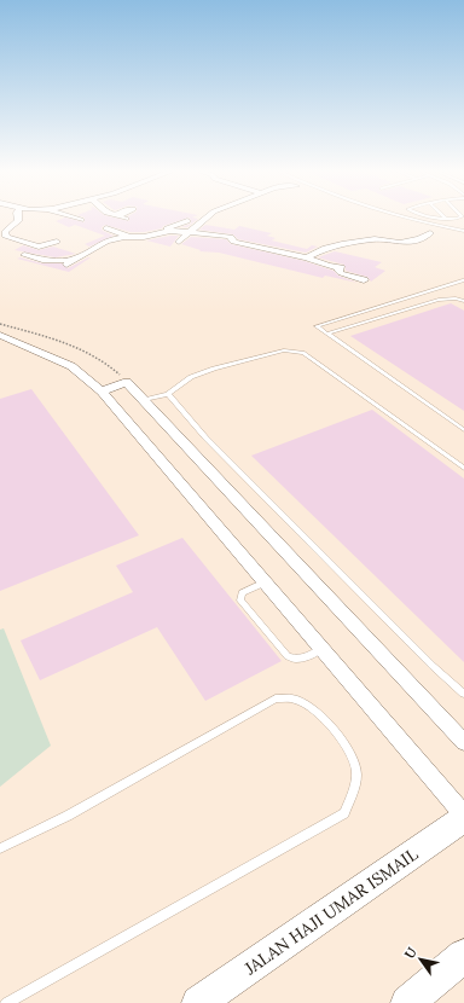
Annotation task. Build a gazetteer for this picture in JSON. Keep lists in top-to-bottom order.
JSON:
{
  "streets": {
    "main road": ["JALAN HAJI UMAR ISMAIL"]
  },
  "north": "top left"
}
